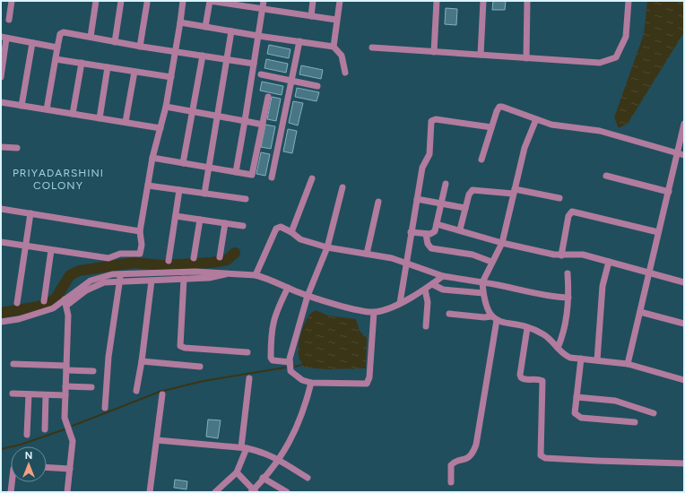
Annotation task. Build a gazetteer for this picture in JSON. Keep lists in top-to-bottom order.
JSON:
{
  "districts": ["PRIYADARSHINI COLONY"],
  "north": "top"
}
